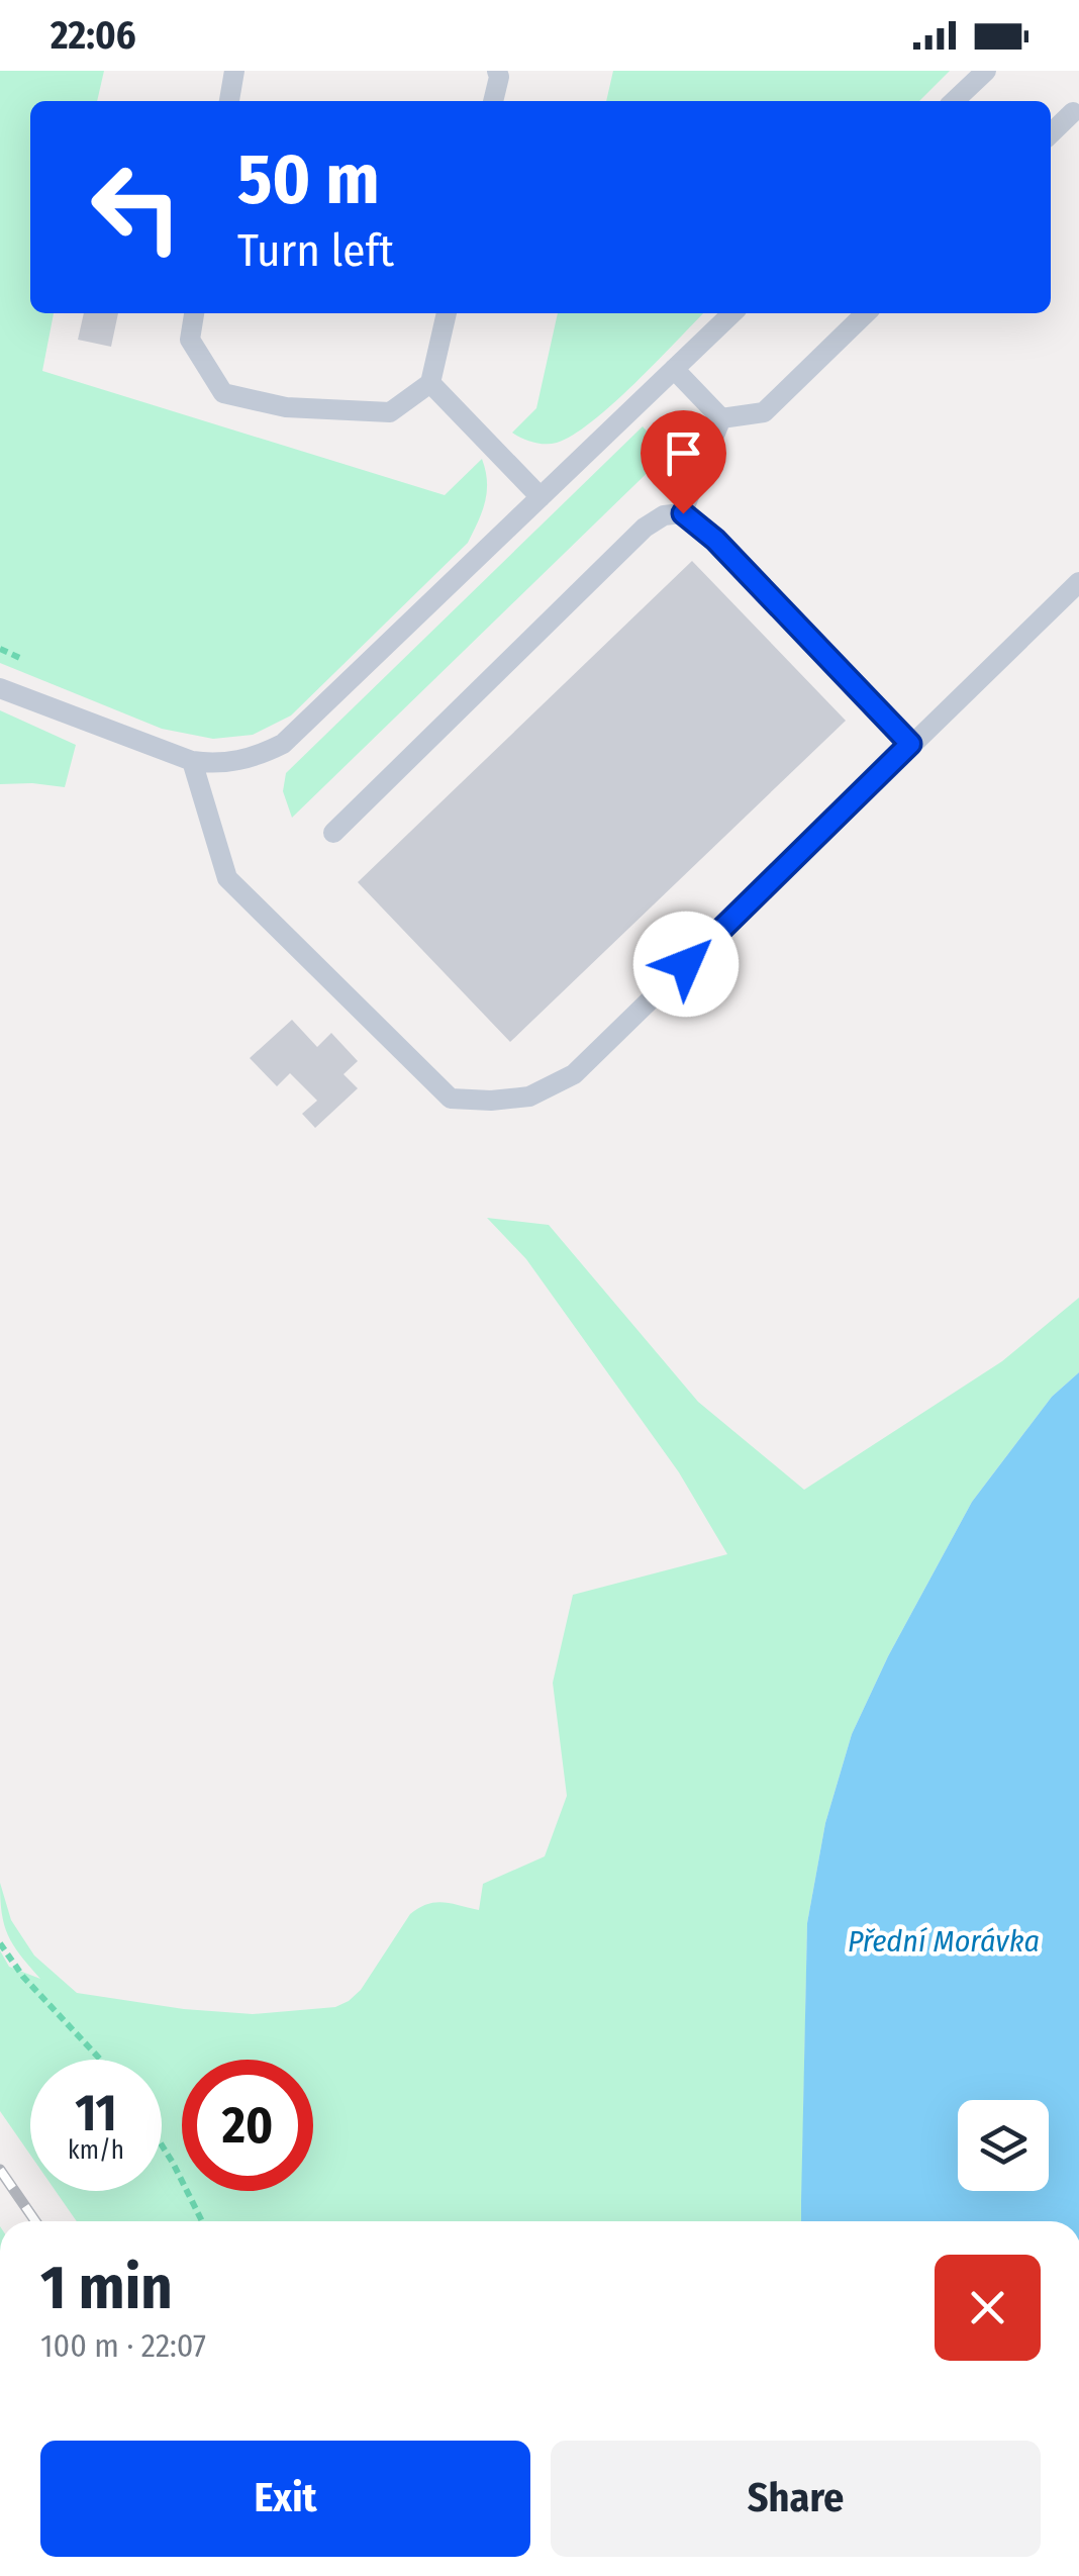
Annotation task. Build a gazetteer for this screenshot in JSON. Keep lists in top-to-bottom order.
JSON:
{
  "water": ["Přední Morávka"],
  "page": {
    "status": "22:06",
    "turn": ["50 m", "Turn left"],
    "speed": "11 km/h",
    "limit": "20",
    "heading": ["1 min", "100 m · 22:07"],
    "buttons": ["Exit", "Share"]
  }
}
